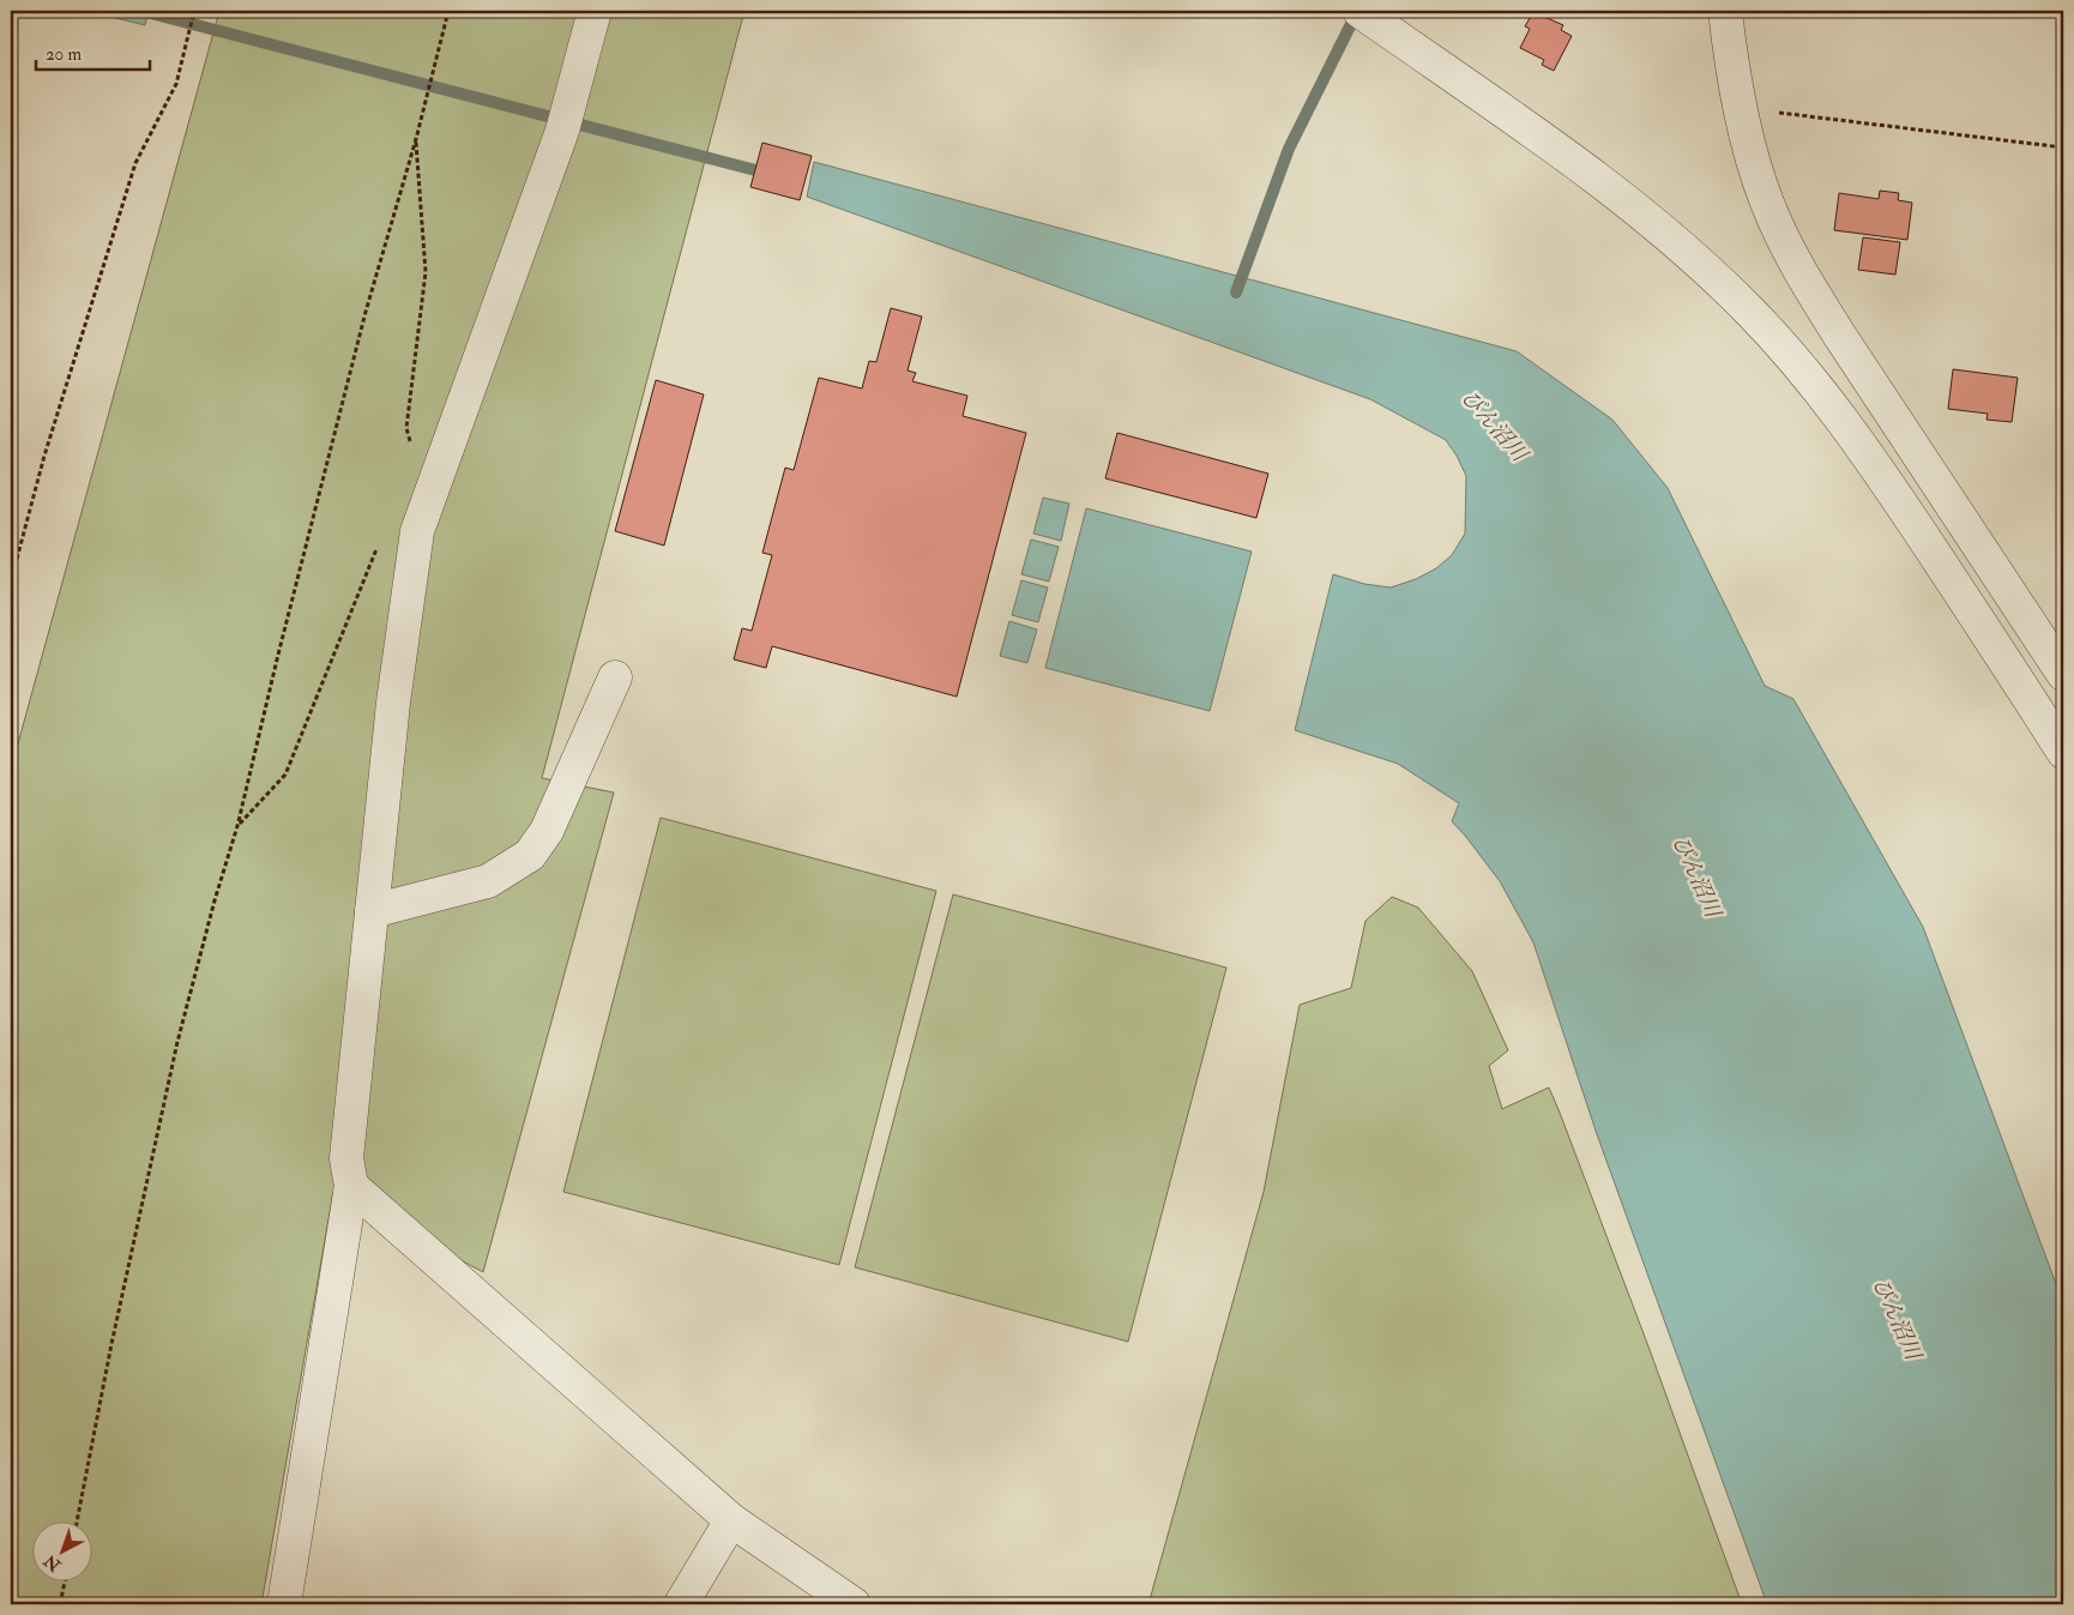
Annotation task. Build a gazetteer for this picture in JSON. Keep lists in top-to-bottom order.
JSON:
{
  "water": ["びん沼川"],
  "scale_bar": "20 m",
  "north": "bottom left"
}
